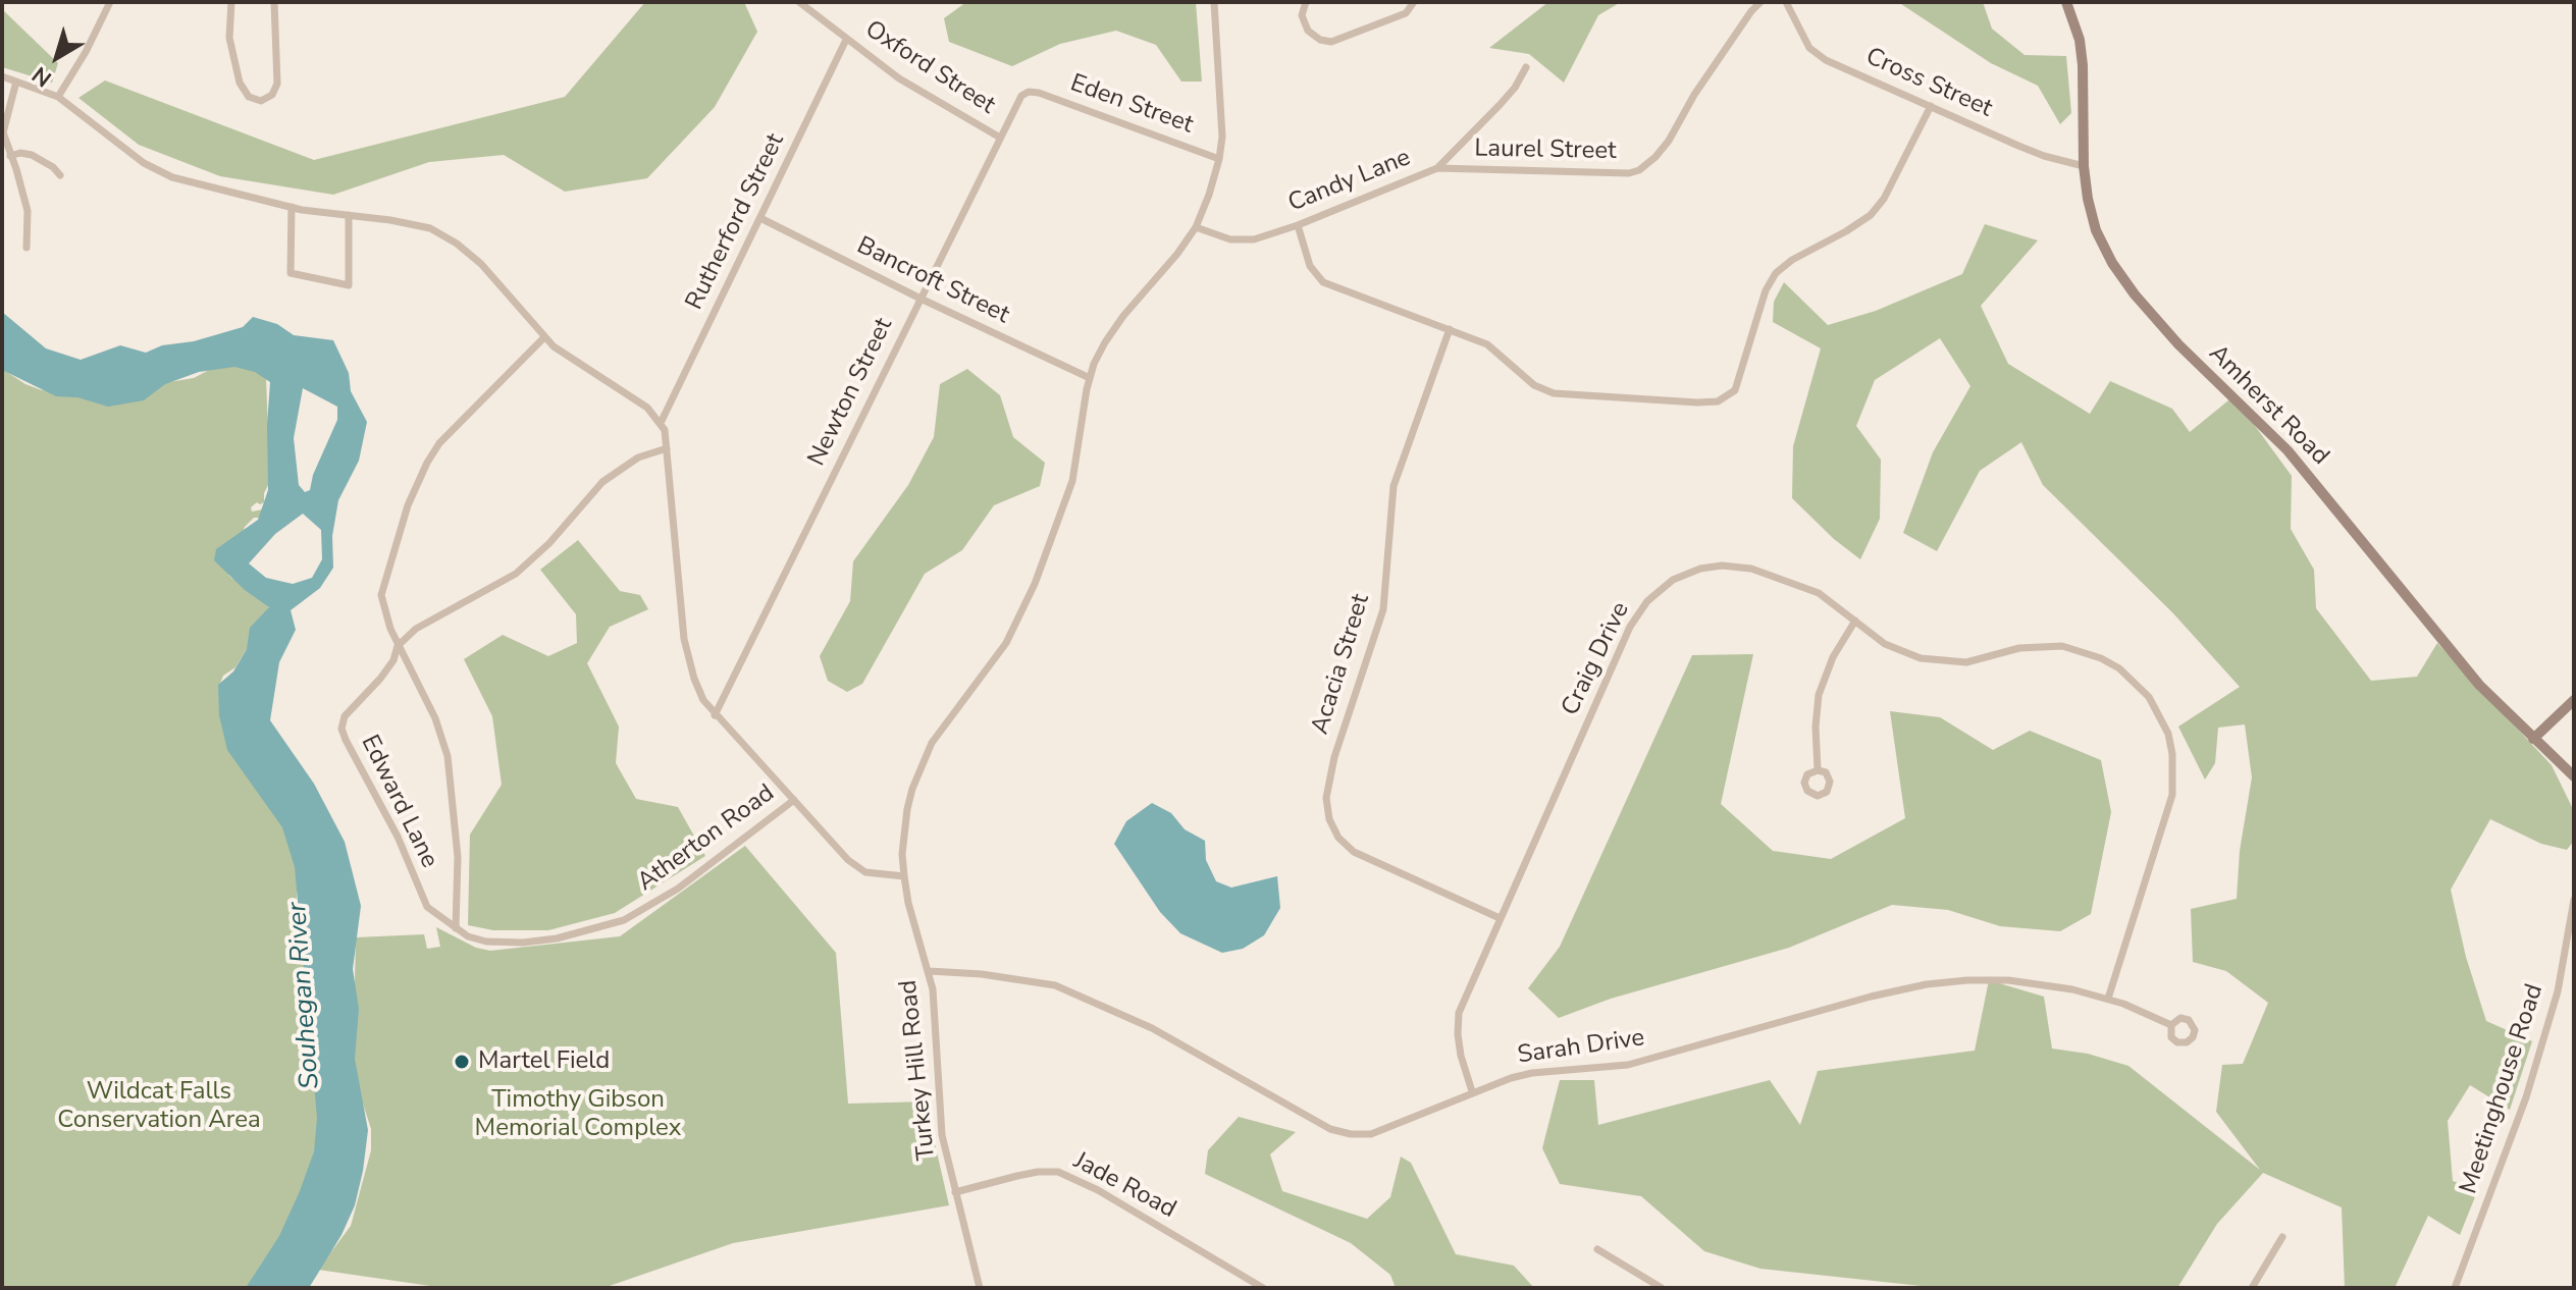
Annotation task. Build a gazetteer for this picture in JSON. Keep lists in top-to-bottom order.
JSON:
{
  "streets": {
    "street": [
      "Oxford Street",
      "Cross Street",
      "Eden Street",
      "Laurel Street",
      "Candy Lane",
      "Rutherford Street",
      "Bancroft Street",
      "Newton Street",
      "Amherst Road",
      "Craig Drive",
      "Acacia Street",
      "Edward Lane",
      "Atherton Road",
      "Sarah Drive",
      "Turkey Hill Road",
      "Meetinghouse Road",
      "Jade Road"
    ]
  },
  "crossings": [
    ["Oxford Street", "Rutherford Street"],
    ["Oxford Street", "Newton Street"],
    ["Cross Street", "Amherst Road"],
    ["Eden Street", "Newton Street"],
    ["Eden Street", "Turkey Hill Road"],
    ["Laurel Street", "Candy Lane"],
    ["Candy Lane", "Turkey Hill Road"],
    ["Rutherford Street", "Bancroft Street"],
    ["Bancroft Street", "Newton Street"],
    ["Bancroft Street", "Turkey Hill Road"],
    ["Craig Drive", "Acacia Street"],
    ["Craig Drive", "Sarah Drive"],
    ["Edward Lane", "Atherton Road"],
    ["Sarah Drive", "Turkey Hill Road"],
    ["Turkey Hill Road", "Jade Road"]
  ],
  "water": ["Souhegan River"],
  "parks": ["Wildcat Falls Conservation Area", "Timothy Gibson Memorial Complex"],
  "places": ["Martel Field"],
  "north": "bottom left"
}
